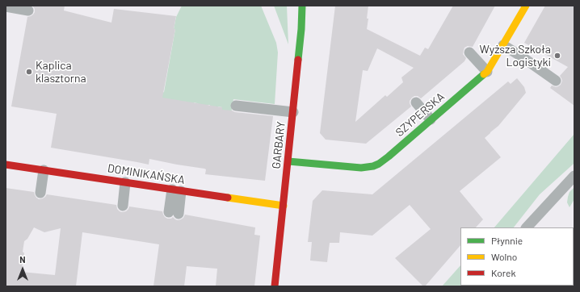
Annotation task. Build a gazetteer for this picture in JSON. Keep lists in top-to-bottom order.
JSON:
{
  "streets": {
    "street": ["SZYPERSKA", "GARBARY", "DOMINIKAŃSKA"]
  },
  "crossings": [
    ["SZYPERSKA", "GARBARY"],
    ["GARBARY", "DOMINIKAŃSKA"]
  ],
  "places": ["Wyższa Szkoła Logistyki", "Kaplica klasztorna"],
  "legend": ["Płynnie", "Wolno", "Korek"],
  "north": "top"
}
